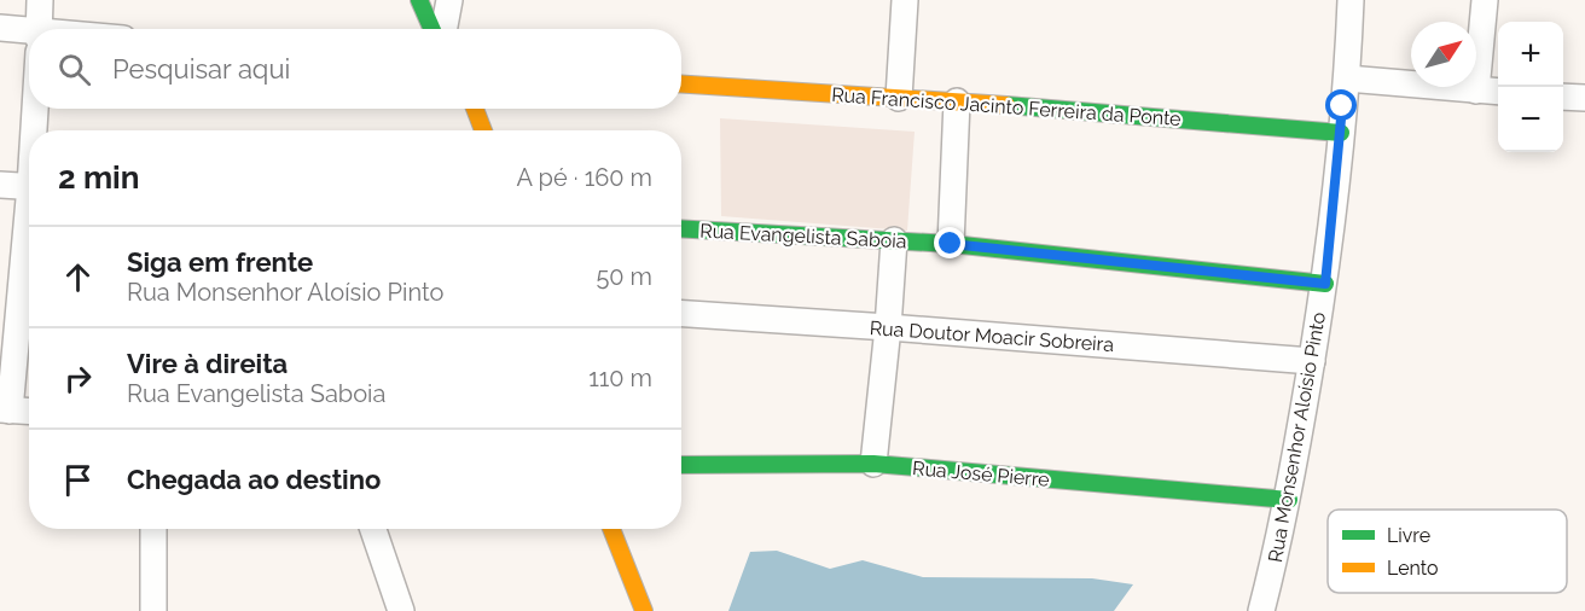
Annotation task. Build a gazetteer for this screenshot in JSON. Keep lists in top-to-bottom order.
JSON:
{
  "streets": {
    "street": [
      "Rua Francisco Jacinto Ferreira da Ponte",
      "Rua Evangelista Saboia",
      "Rua Doutor Moacir Sobreira",
      "Rua Monsenhor Aloísio Pinto",
      "Rua José Pierre"
    ]
  },
  "crossings": [
    ["Rua Francisco Jacinto Ferreira da Ponte", "Rua Monsenhor Aloísio Pinto"],
    ["Rua Evangelista Saboia", "Rua Monsenhor Aloísio Pinto"],
    ["Rua Doutor Moacir Sobreira", "Rua Monsenhor Aloísio Pinto"],
    ["Rua Monsenhor Aloísio Pinto", "Rua José Pierre"]
  ],
  "legend": ["Livre", "Lento"],
  "north": "top right",
  "page": {
    "map_buttons": ["+", "−"],
    "search": "Pesquisar aqui",
    "heading": ["2 min", "A pé · 160 m"],
    "list": [
      ["Siga em frente", "Rua Monsenhor Aloísio Pinto", "50 m"],
      ["Vire à direita", "Rua Evangelista Saboia", "110 m"],
      "Chegada ao destino"
    ]
  }
}
